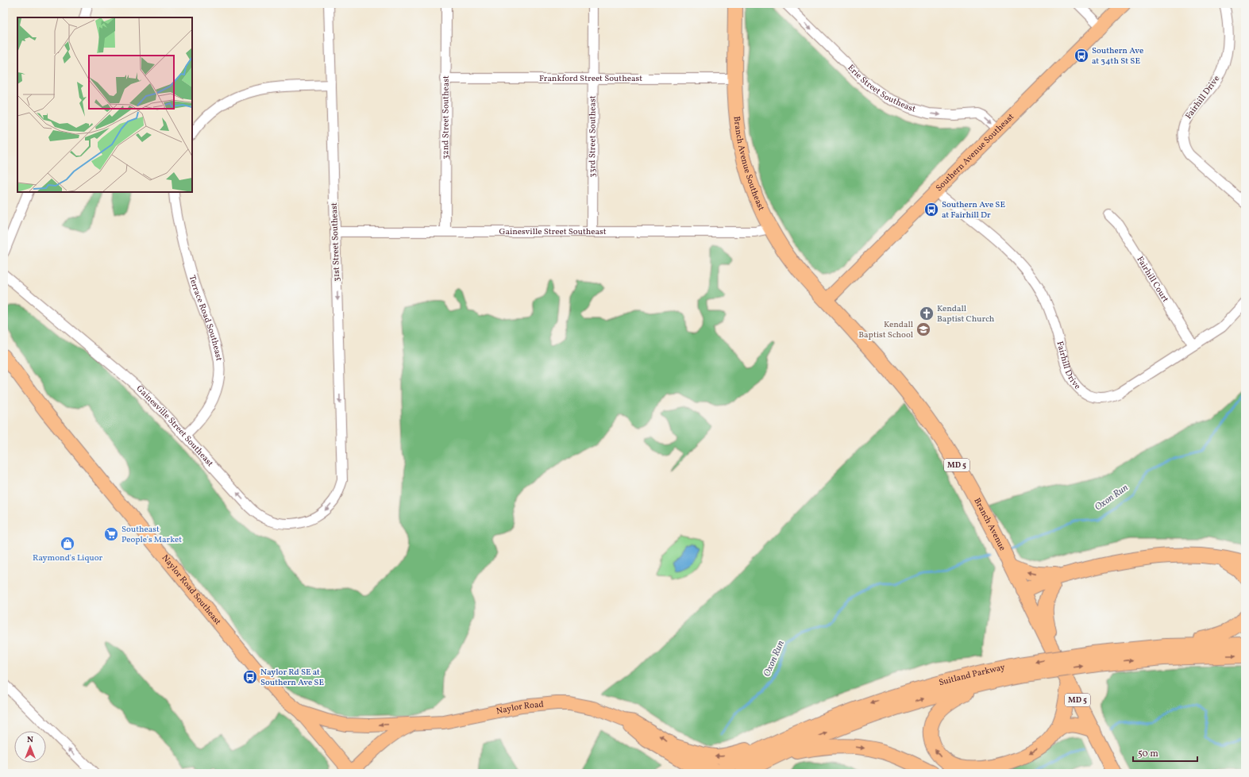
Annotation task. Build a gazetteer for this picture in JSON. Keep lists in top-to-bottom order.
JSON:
{
  "streets": {
    "highway": [
      "Branch Avenue Southeast",
      "MD 5",
      "Branch Avenue",
      "Suitland Parkway"
    ],
    "main road": ["Southern Avenue Southeast", "Naylor Road Southeast", "Naylor Road"],
    "street": [
      "Frankford Street Southeast",
      "Erie Street Southeast",
      "Fairhill Drive",
      "32nd Street Southeast",
      "33rd Street Southeast",
      "Gainesville Street Southeast",
      "31st Street Southeast",
      "Fairhill Court",
      "Terrace Road Southeast"
    ]
  },
  "crossings": [
    ["Frankford Street Southeast", "32nd Street Southeast"],
    ["Frankford Street Southeast", "33rd Street Southeast"],
    ["Frankford Street Southeast", "Branch Avenue Southeast"],
    ["Erie Street Southeast", "Southern Avenue Southeast"],
    ["Fairhill Drive", "Southern Avenue Southeast"],
    ["Fairhill Drive", "Fairhill Court"],
    ["32nd Street Southeast", "Gainesville Street Southeast"],
    ["33rd Street Southeast", "Gainesville Street Southeast"],
    ["Southern Avenue Southeast", "Branch Avenue Southeast"],
    ["Southern Avenue Southeast", "Branch Avenue"],
    ["Branch Avenue Southeast", "Gainesville Street Southeast"],
    ["Branch Avenue Southeast", "Branch Avenue"],
    ["Gainesville Street Southeast", "31st Street Southeast"],
    ["Gainesville Street Southeast", "Terrace Road Southeast"],
    ["Naylor Road Southeast", "Naylor Road"],
    ["Suitland Parkway", "Naylor Road"]
  ],
  "one_way": ["Erie Street Southeast", "31st Street Southeast"],
  "water": ["Oxon Run"],
  "places": {
    "bus stop": ["Southern Ave at 34th St SE", "Southern Ave SE at Fairhill Dr", "Naylor Rd SE at Southern Ave SE"],
    "church": ["Kendall Baptist Church"],
    "school or university": ["Kendall Baptist School"],
    "supermarket": ["Southeast People's Market"],
    "shop": ["Raymond's Liquor"]
  },
  "scale_bar": "50 m",
  "north": "top"
}
